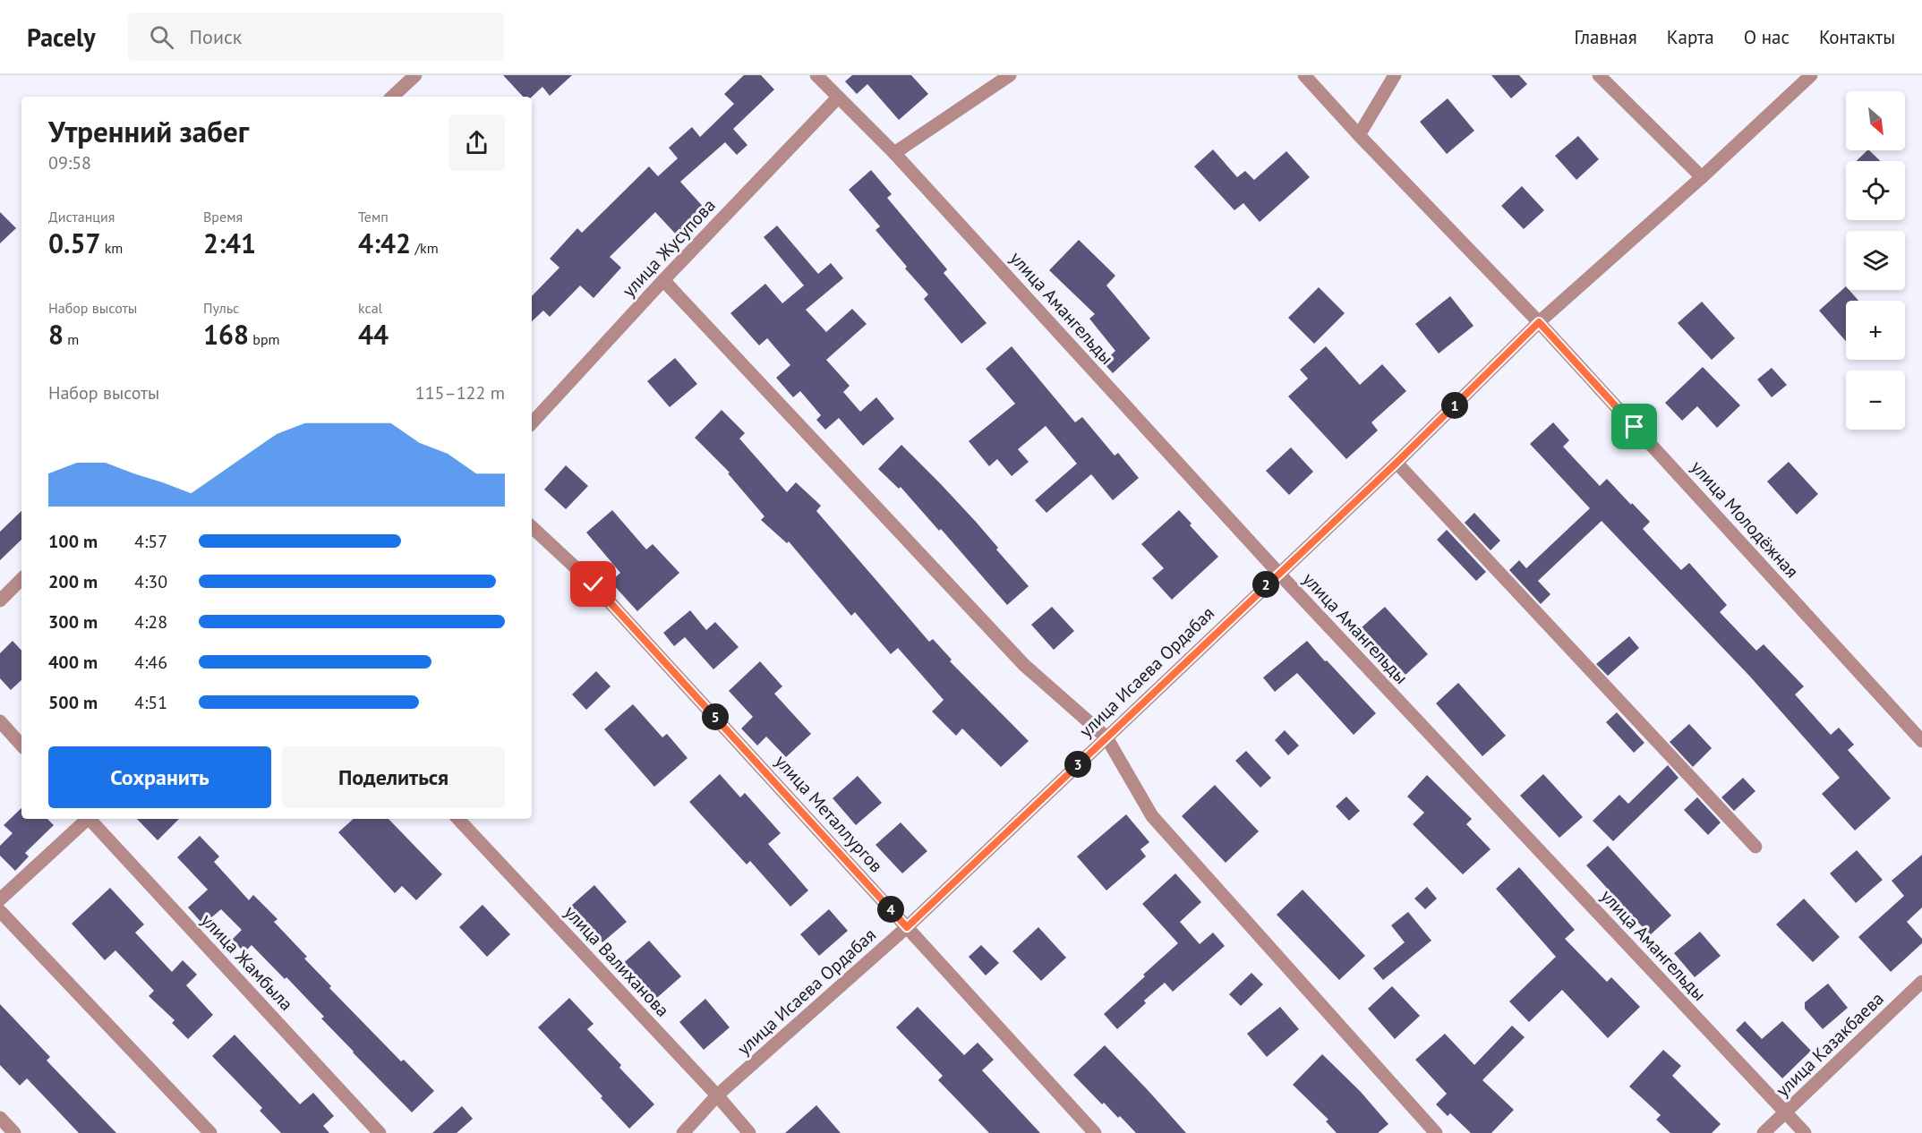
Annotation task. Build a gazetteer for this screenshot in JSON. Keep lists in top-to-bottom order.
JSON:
{
  "streets": {
    "street": [
      "улица Жусупова",
      "улица Амангельды",
      "улица Молодёжная",
      "улица Исаева Ордабая",
      "улица Металлургов",
      "улица Валиханова",
      "улица Жамбыла",
      "улица Казакбаева"
    ]
  },
  "crossings": [
    ["улица Жусупова", "улица Амангельды"],
    ["улица Амангельды", "улица Исаева Ордабая"],
    ["улица Амангельды", "улица Казакбаева"],
    ["улица Молодёжная", "улица Исаева Ордабая"],
    ["улица Исаева Ордабая", "улица Металлургов"],
    ["улица Исаева Ордабая", "улица Валиханова"]
  ],
  "north": "bottom right",
  "page": {
    "header": "Pacely",
    "search": "Поиск",
    "nav": [
      "Главная",
      "Карта",
      "О нас",
      "Контакты"
    ],
    "map_buttons": ["+", "−"],
    "heading": ["Утренний забег", "09:58"],
    "stats": [
      ["Дистанция", "0.57 km"],
      ["Время", "2:41"],
      ["Темп", "4:42 /km"],
      ["Набор высоты", "8 m"],
      ["Пульс", "168 bpm"],
      ["kcal", "44"]
    ],
    "chart": ["Набор высоты", "115–122 m"],
    "pins": [
      "1",
      "2",
      "5",
      "3",
      "4"
    ],
    "list": [
      {
        "name": "100 m",
        "note": "4:57"
      },
      {
        "name": "200 m",
        "note": "4:30"
      },
      {
        "name": "300 m",
        "note": "4:28"
      },
      {
        "name": "400 m",
        "note": "4:46"
      },
      {
        "name": "500 m",
        "note": "4:51"
      }
    ],
    "buttons": ["Сохранить", "Поделиться"]
  }
}
